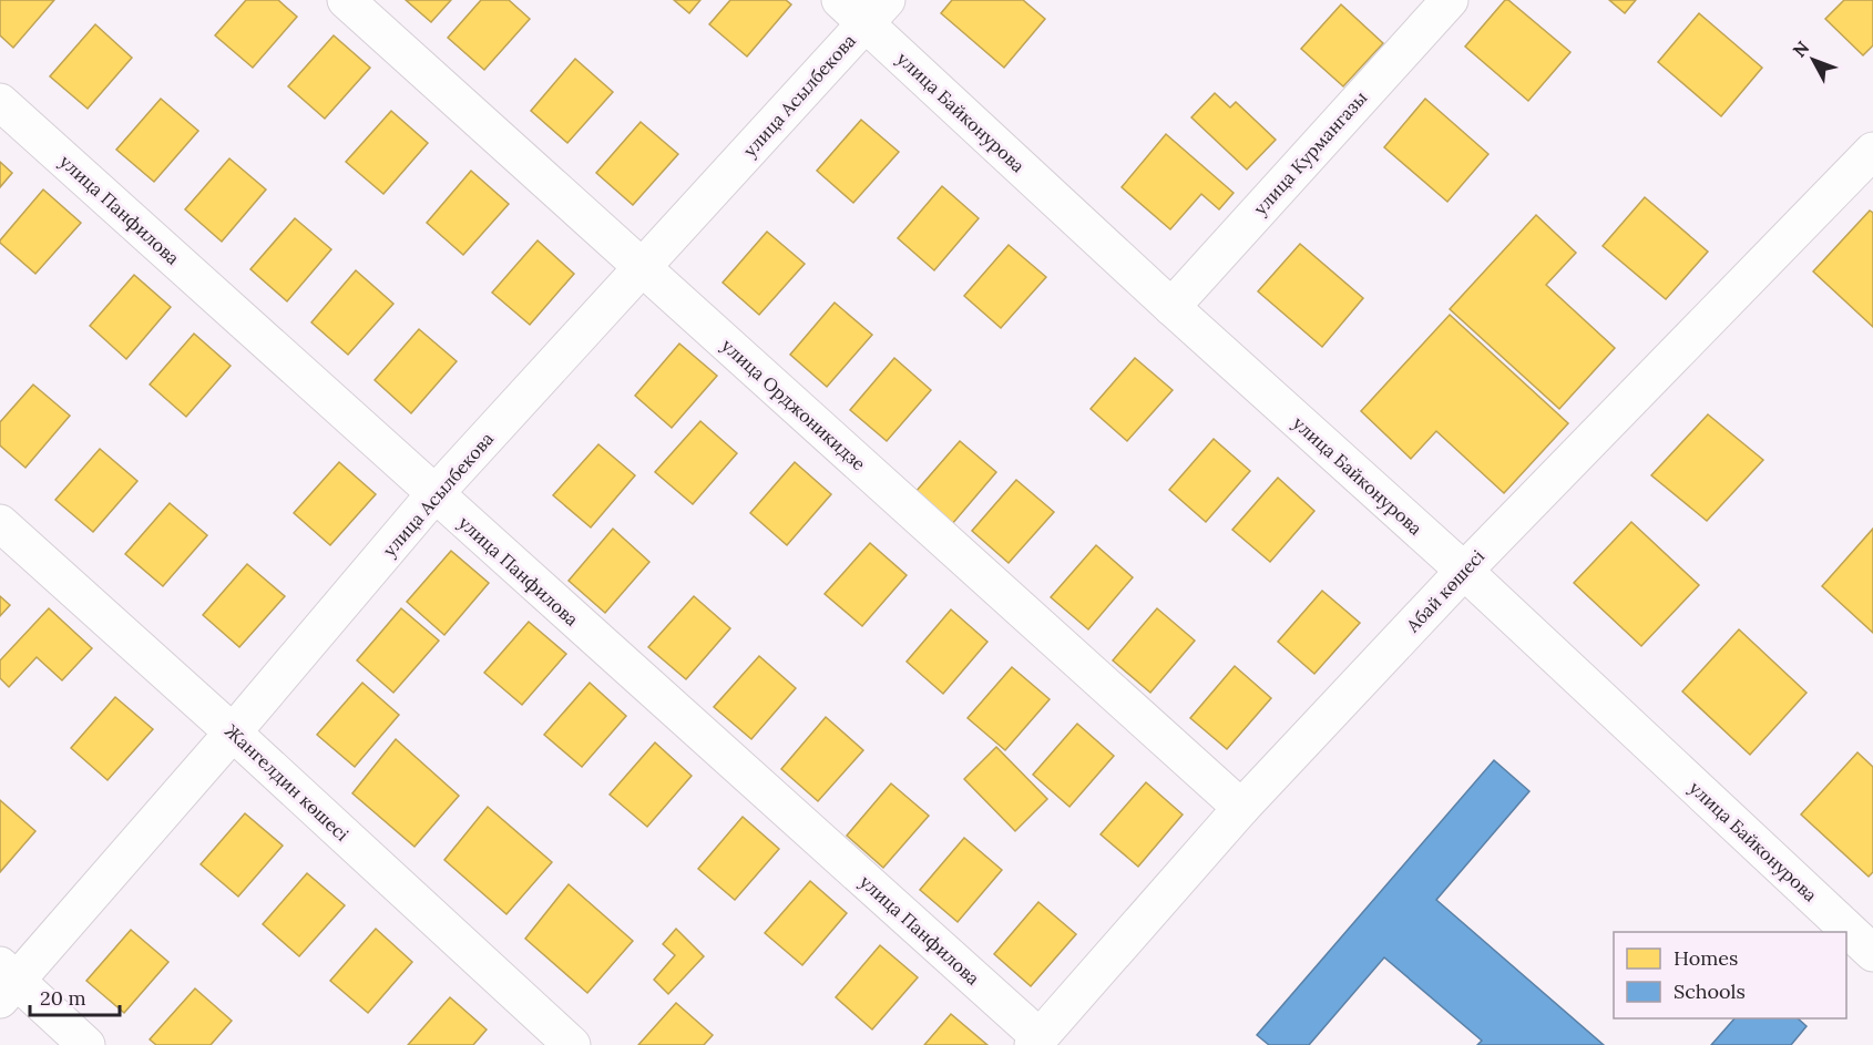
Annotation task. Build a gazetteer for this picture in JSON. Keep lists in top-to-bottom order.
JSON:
{
  "streets": {
    "street": [
      "улица Асылбекова",
      "улица Байконурова",
      "улица Курмангазы",
      "улица Панфилова",
      "улица Орджоникидзе",
      "Абай көшесі",
      "Жангелдин көшесі"
    ]
  },
  "crossings": [
    ["улица Асылбекова", "улица Байконурова"],
    ["улица Асылбекова", "улица Панфилова"],
    ["улица Асылбекова", "улица Орджоникидзе"],
    ["улица Асылбекова", "Жангелдин көшесі"],
    ["улица Байконурова", "улица Курмангазы"],
    ["улица Байконурова", "Абай көшесі"],
    ["улица Панфилова", "Абай көшесі"],
    ["улица Орджоникидзе", "Абай көшесі"]
  ],
  "legend": ["Homes", "Schools"],
  "scale_bar": "20 m",
  "north": "top left"
}
